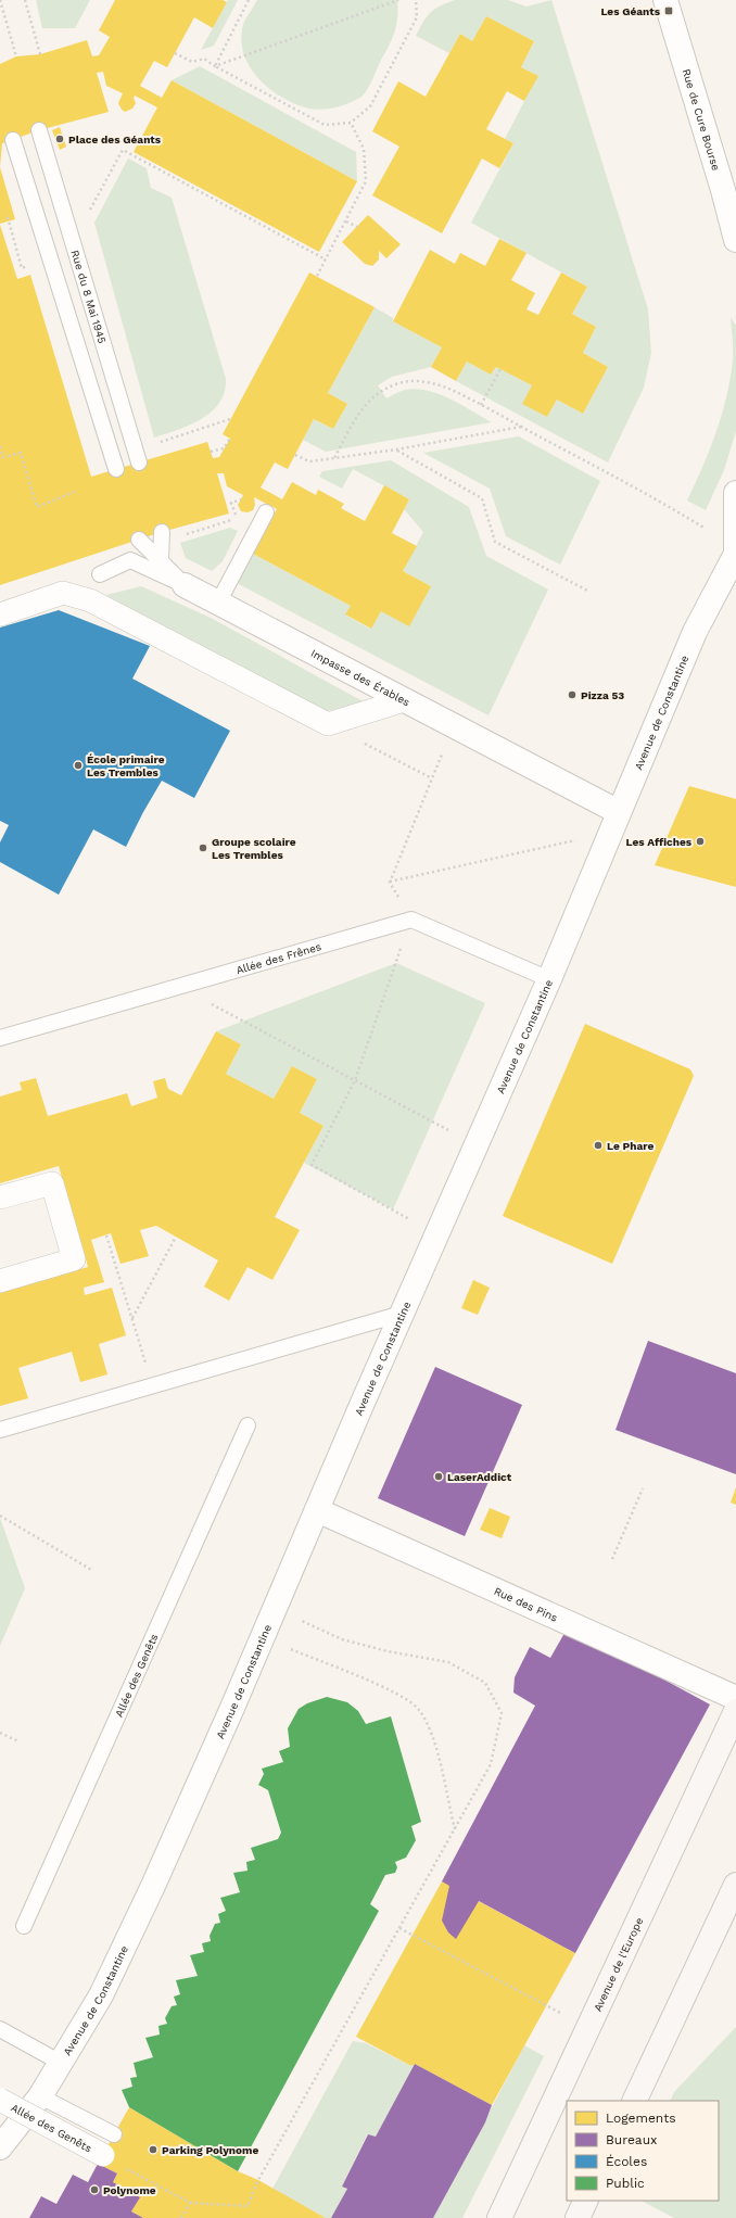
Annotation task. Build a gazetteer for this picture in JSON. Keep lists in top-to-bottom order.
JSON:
{
  "streets": {
    "main road": ["Avenue de l'Europe"],
    "street": [
      "Rue de Cure Bourse",
      "Impasse des Érables",
      "Avenue de Constantine",
      "Rue des Pins",
      "Allée des Genêts"
    ],
    "lane": ["Rue du 8 Mai 1945", "Allée des Frênes"]
  },
  "crossings": [
    ["Impasse des Érables", "Avenue de Constantine"],
    ["Avenue de Constantine", "Rue des Pins"]
  ],
  "places": {
    "transit": ["Les Géants"],
    "other": [
      "Place des Géants",
      "Pizza 53",
      "École primaire Les Trembles",
      "Les Affiches",
      "Groupe scolaire Les Trembles",
      "Le Phare",
      "LaserAddict",
      "Parking Polynome",
      "Polynome"
    ]
  },
  "legend": [
    "Logements",
    "Bureaux",
    "Écoles",
    "Public"
  ]
}
